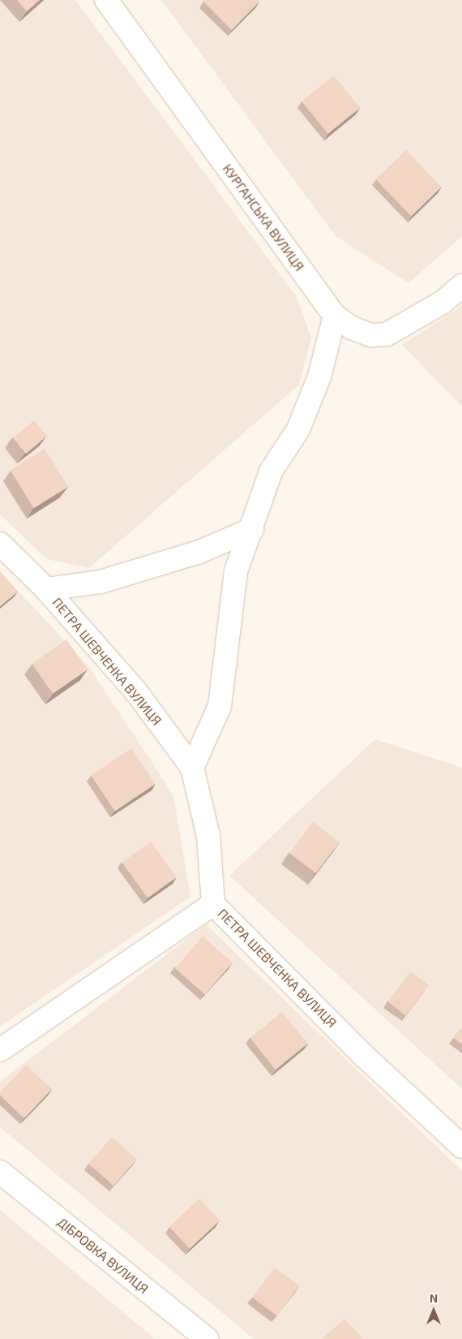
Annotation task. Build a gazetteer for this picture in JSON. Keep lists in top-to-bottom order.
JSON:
{
  "streets": {
    "street": ["КУРГАНСЬКА ВУЛИЦЯ", "ПЕТРА ШЕВЧЕНКА ВУЛИЦЯ", "ДІБРОВКА ВУЛИЦЯ"]
  },
  "north": "top"
}
